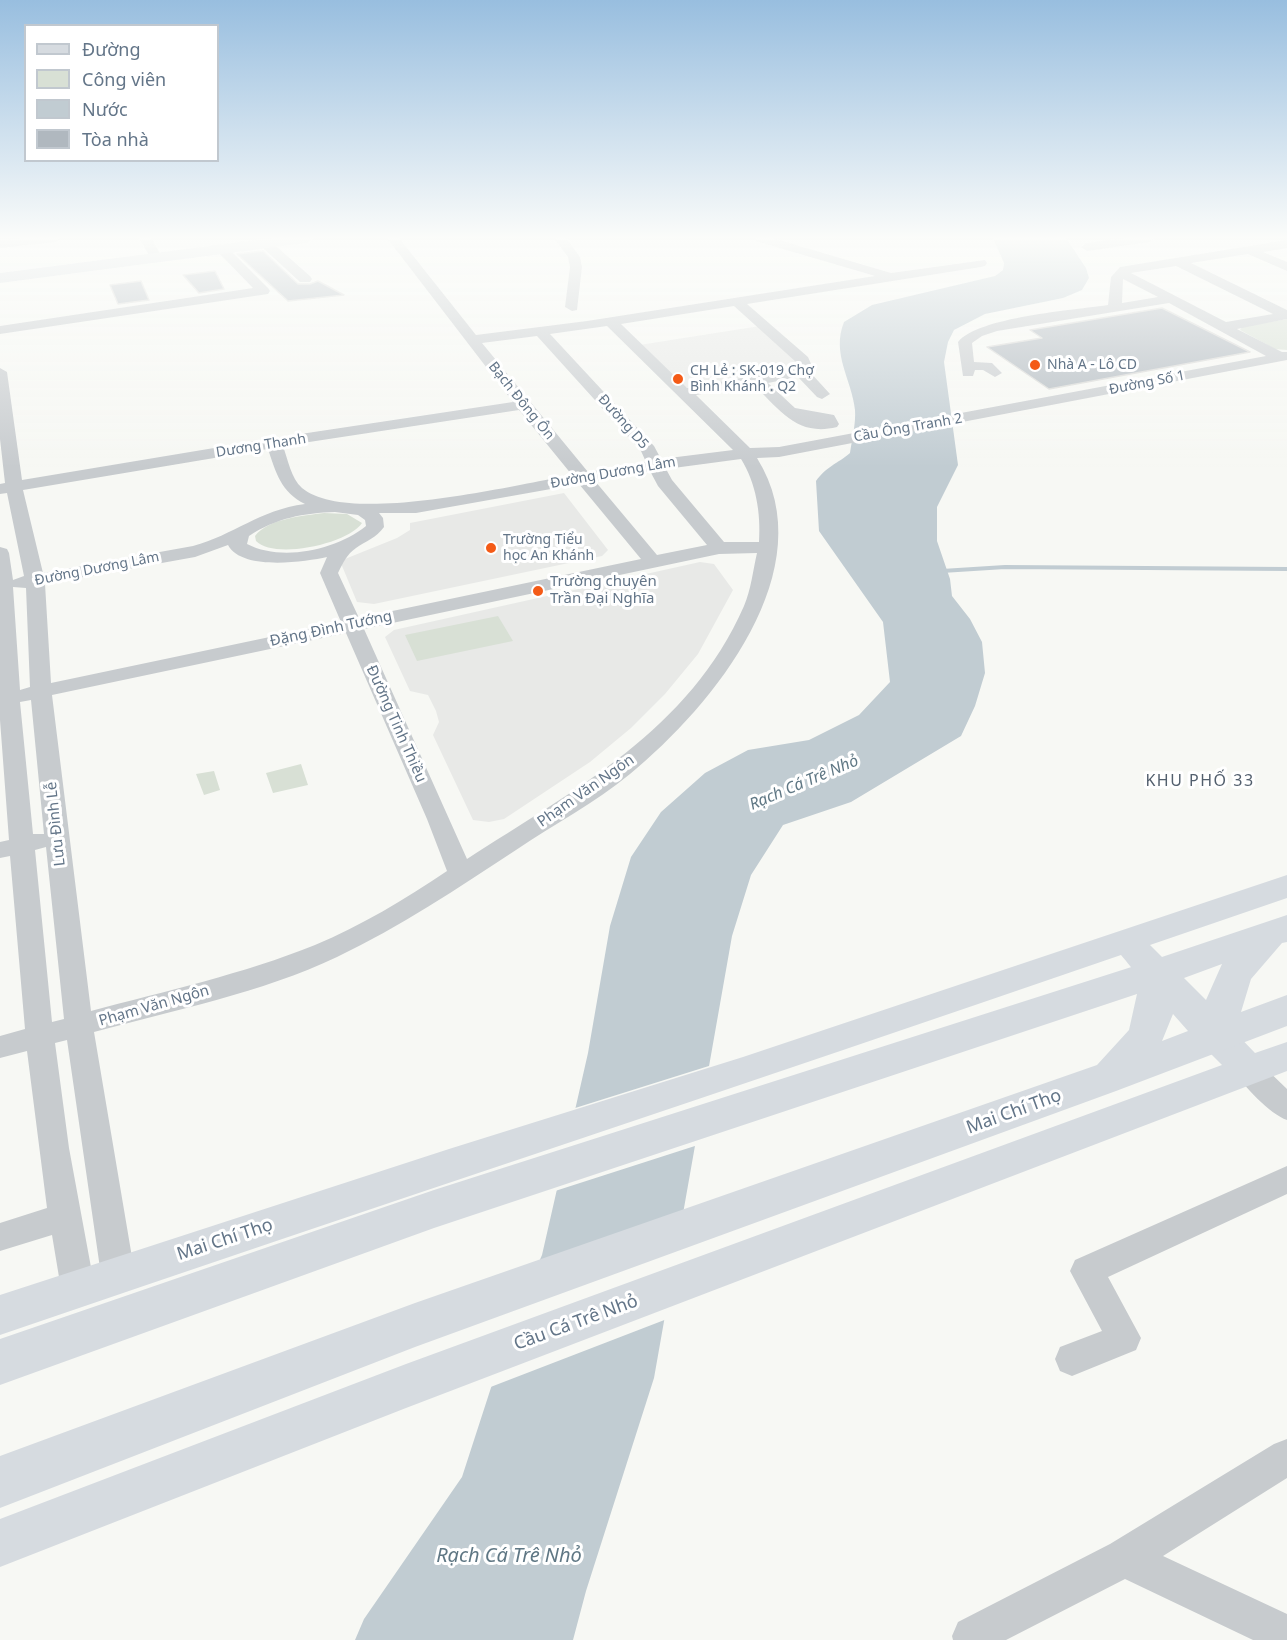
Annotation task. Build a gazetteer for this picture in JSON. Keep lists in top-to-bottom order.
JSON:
{
  "streets": {
    "highway": ["Mai Chí Thọ"],
    "main road": ["Cầu Cá Trê Nhỏ"],
    "street": [
      "Đường Số 1",
      "Bạch Đông Ôn",
      "Đường D5",
      "Cầu Ông Tranh 2",
      "Dương Thanh",
      "Đường Dương Lâm",
      "Đặng Đình Tướng",
      "Đường Tinh Thiều",
      "Phạm Văn Ngôn",
      "Lưu Đình Lễ"
    ]
  },
  "crossings": [
    ["Đường Số 1", "Cầu Ông Tranh 2"],
    ["Bạch Đông Ôn", "Dương Thanh"],
    ["Bạch Đông Ôn", "Đường Dương Lâm"],
    ["Bạch Đông Ôn", "Đặng Đình Tướng"],
    ["Đường D5", "Đường Dương Lâm"],
    ["Đường D5", "Đặng Đình Tướng"],
    ["Cầu Ông Tranh 2", "Đường Dương Lâm"],
    ["Dương Thanh", "Lưu Đình Lễ"],
    ["Đường Dương Lâm", "Phạm Văn Ngôn"],
    ["Đường Dương Lâm", "Lưu Đình Lễ"],
    ["Đặng Đình Tướng", "Đường Tinh Thiều"],
    ["Đặng Đình Tướng", "Phạm Văn Ngôn"],
    ["Đặng Đình Tướng", "Lưu Đình Lễ"],
    ["Đường Tinh Thiều", "Phạm Văn Ngôn"],
    ["Phạm Văn Ngôn", "Lưu Đình Lễ"],
    ["Lưu Đình Lễ", "Mai Chí Thọ"]
  ],
  "districts": ["KHU PHỐ 33"],
  "water": ["Rạch Cá Trê Nhỏ"],
  "places": [
    "Nhà A - Lô CD",
    "CH Lẻ : SK-019 Chợ Bình Khánh . Q2",
    "Trường Tiểu học An Khánh",
    "Trường chuyên Trần Đại Nghĩa"
  ],
  "legend": [
    "Đường",
    "Công viên",
    "Nước",
    "Tòa nhà"
  ]
}
